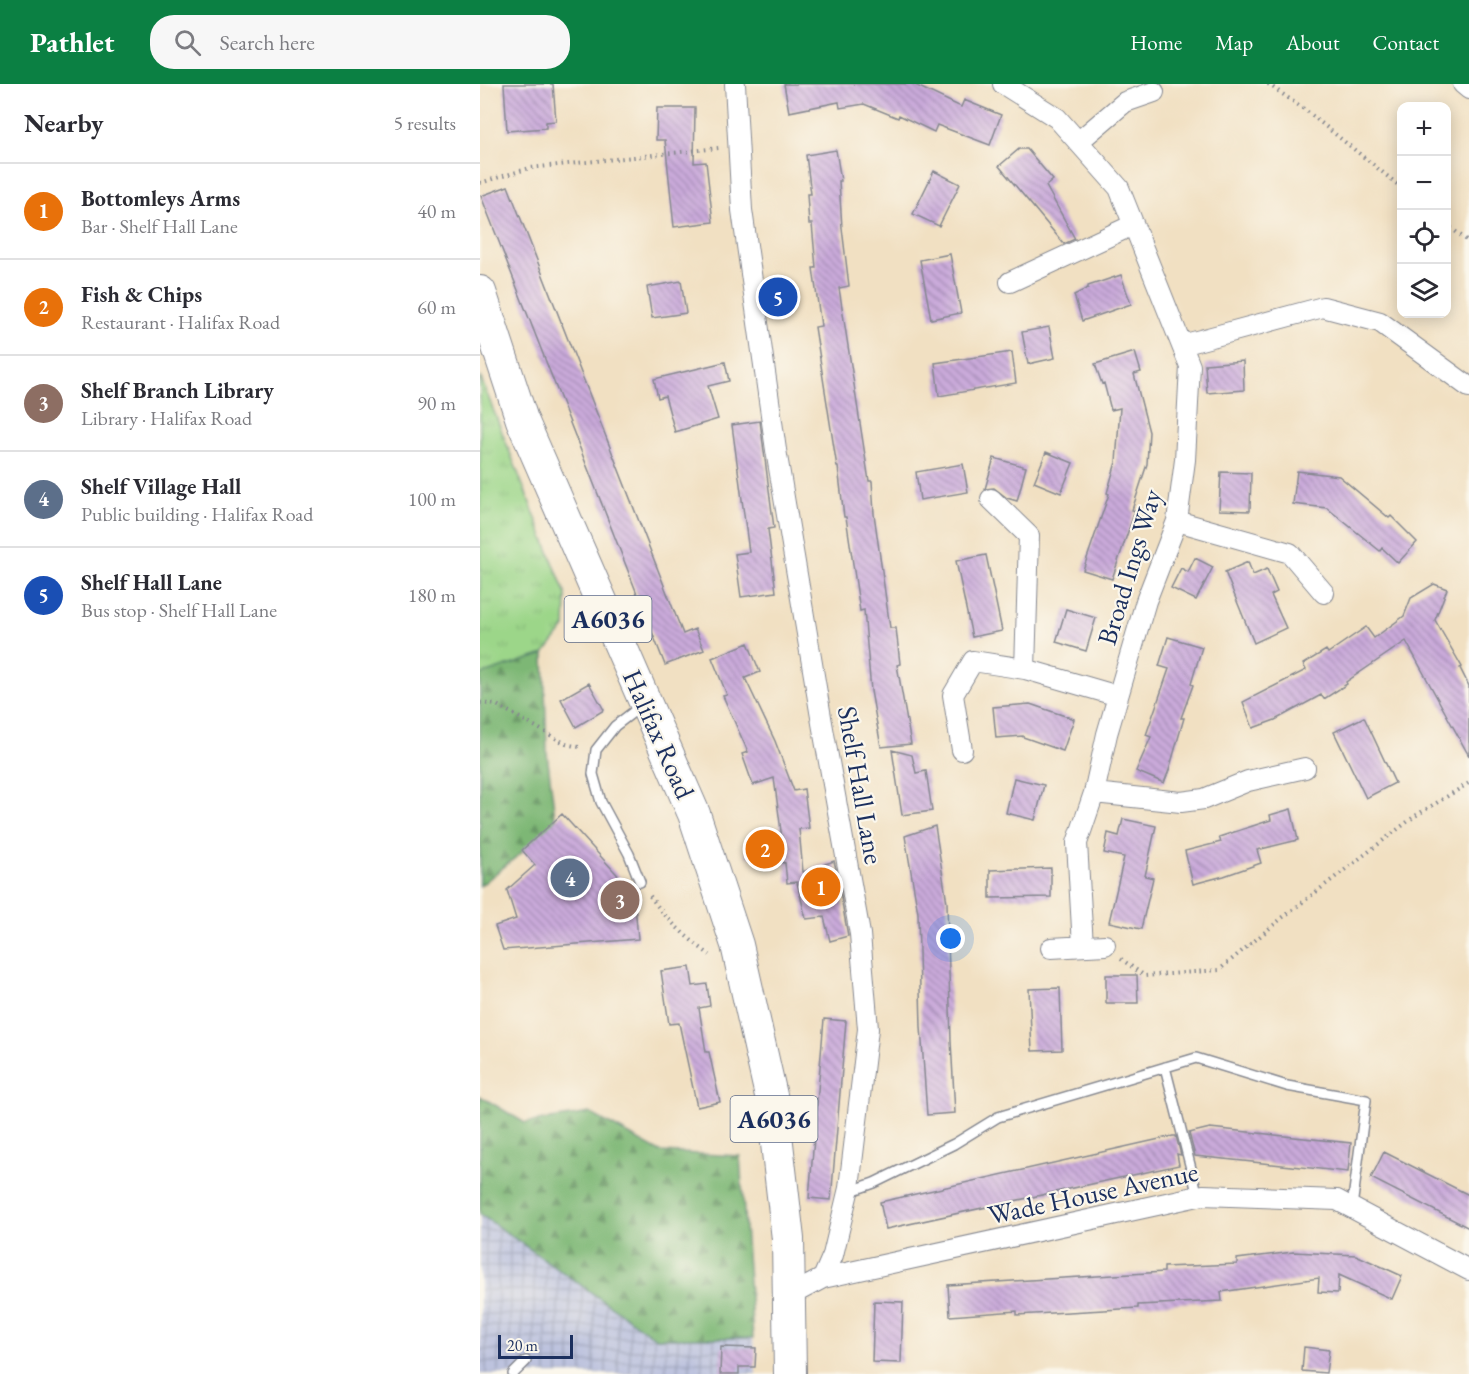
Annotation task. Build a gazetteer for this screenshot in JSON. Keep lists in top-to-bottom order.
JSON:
{
  "streets": {
    "highway": ["A6036", "Halifax Road"],
    "street": ["Broad Ings Way", "Shelf Hall Lane", "Wade House Avenue"]
  },
  "crossings": [
    ["A6036", "Halifax Road"],
    ["Shelf Hall Lane", "Wade House Avenue"]
  ],
  "scale_bar": "20 m",
  "page": {
    "header": "Pathlet",
    "search": "Search here",
    "nav": [
      "Home",
      "Map",
      "About",
      "Contact"
    ],
    "heading": ["Nearby", "5 results"],
    "map_buttons": ["+", "−"],
    "list": [
      {
        "mark": "1",
        "name": "Bottomleys Arms",
        "note": "Bar · Shelf Hall Lane",
        "value": "40 m"
      },
      {
        "mark": "2",
        "name": "Fish & Chips",
        "note": "Restaurant · Halifax Road",
        "value": "60 m"
      },
      {
        "mark": "3",
        "name": "Shelf Branch Library",
        "note": "Library · Halifax Road",
        "value": "90 m"
      },
      {
        "mark": "4",
        "name": "Shelf Village Hall",
        "note": "Public building · Halifax Road",
        "value": "100 m"
      },
      {
        "mark": "5",
        "name": "Shelf Hall Lane",
        "note": "Bus stop · Shelf Hall Lane",
        "value": "180 m"
      }
    ],
    "pins": [
      "5",
      "2",
      "4",
      "1",
      "3"
    ],
    "scale": "20 m"
  }
}
